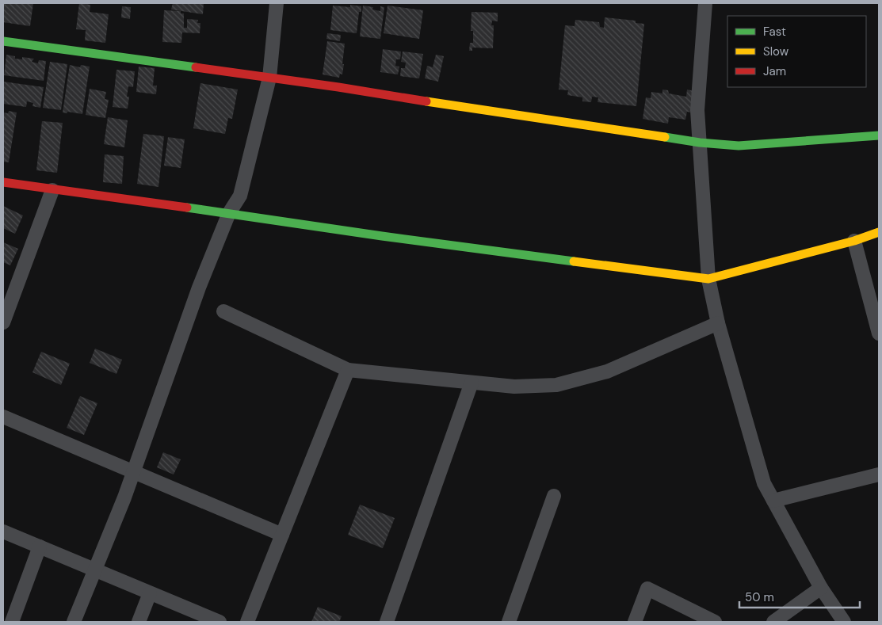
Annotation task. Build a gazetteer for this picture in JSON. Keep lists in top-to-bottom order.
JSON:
{
  "legend": ["Fast", "Slow", "Jam"],
  "scale_bar": "50 m"
}
